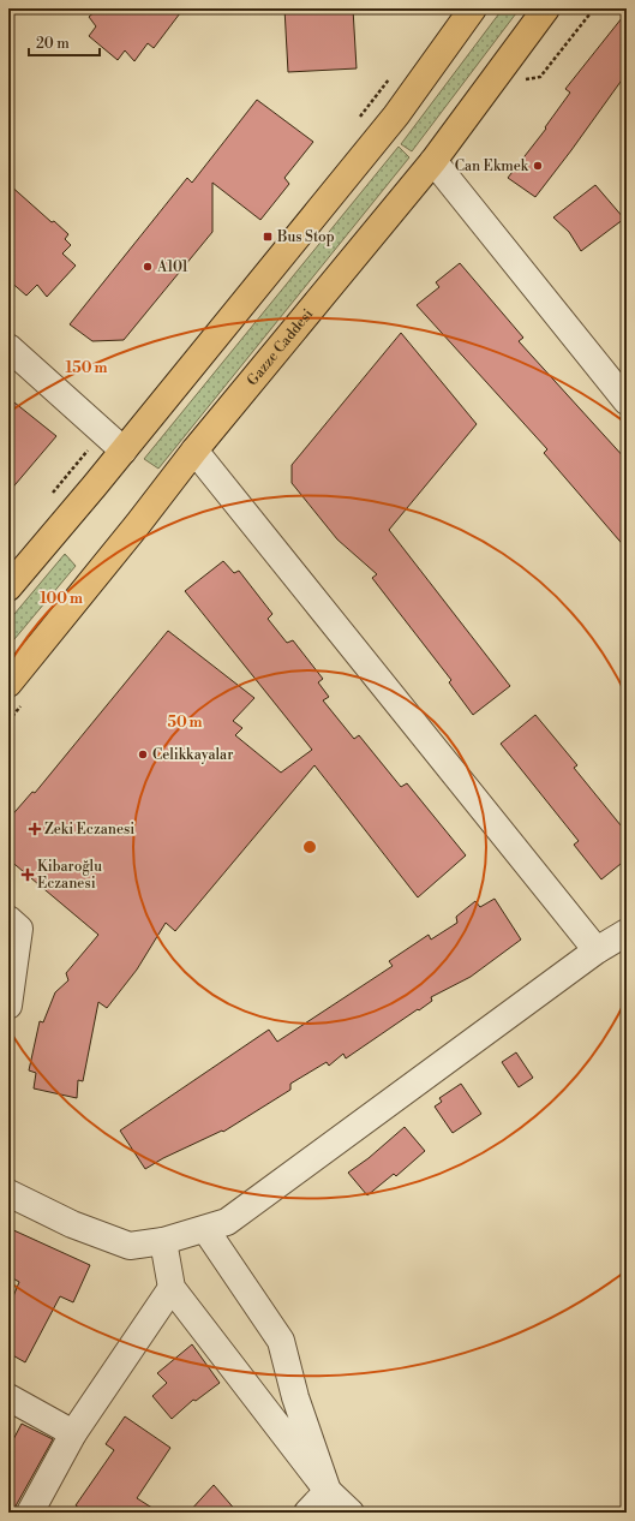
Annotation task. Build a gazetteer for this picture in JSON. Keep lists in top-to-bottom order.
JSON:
{
  "streets": {
    "main road": ["Gazze Caddesi"]
  },
  "places": {
    "other": ["Can Ekmek", "A101", "Celikkayalar"],
    "transit": ["Bus Stop"],
    "health": ["Zeki Eczanesi", "Kibaroğlu Eczanesi"]
  },
  "scale_bar": "20 m",
  "rings": ["150 m", "100 m", "50 m"]
}
